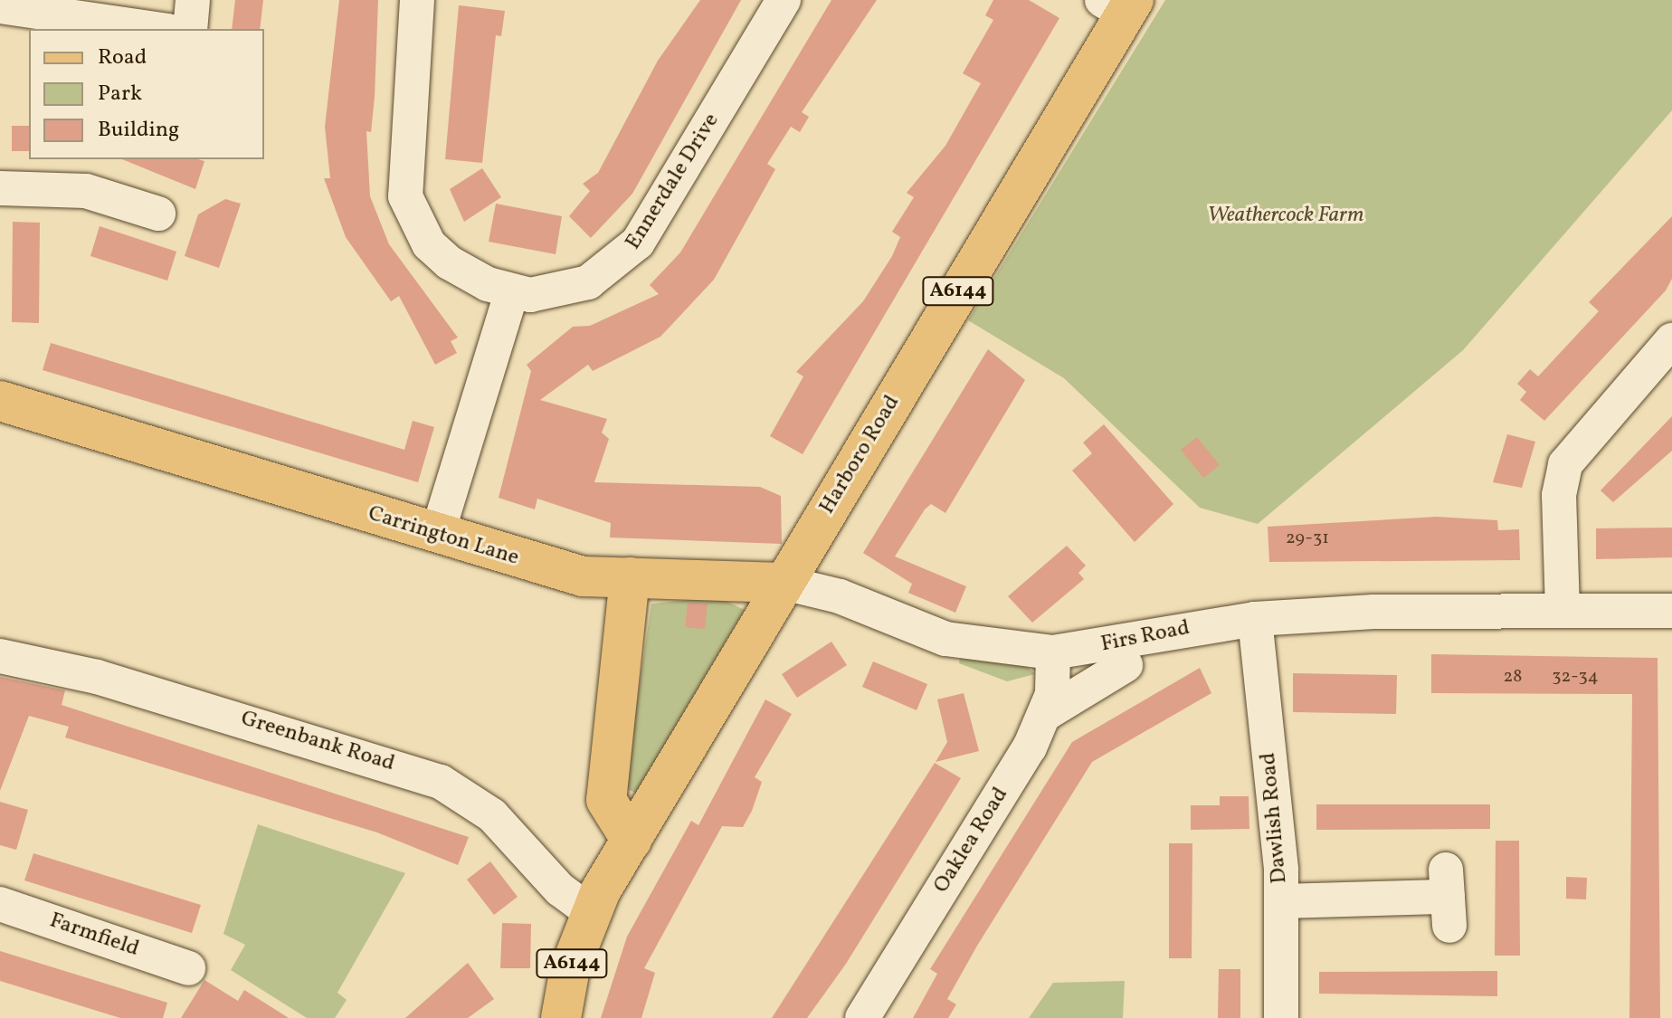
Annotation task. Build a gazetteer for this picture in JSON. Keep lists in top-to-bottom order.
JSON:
{
  "streets": {
    "main road": [
      "A6144",
      "Harboro Road",
      "Carrington Lane",
      "Firs Road"
    ],
    "street": [
      "Ennerdale Drive",
      "Greenbank Road",
      "Dawlish Road",
      "Oaklea Road",
      "Farmfield"
    ]
  },
  "crossings": [
    ["A6144", "Harboro Road"],
    ["A6144", "Greenbank Road"],
    ["Harboro Road", "Firs Road"],
    ["Harboro Road", "Greenbank Road"],
    ["Carrington Lane", "Firs Road"],
    ["Firs Road", "Dawlish Road"],
    ["Firs Road", "Oaklea Road"]
  ],
  "parks": ["Weathercock Farm"],
  "house_numbers": ["29-31", "28", "32-34"],
  "legend": ["Road", "Park", "Building"]
}
